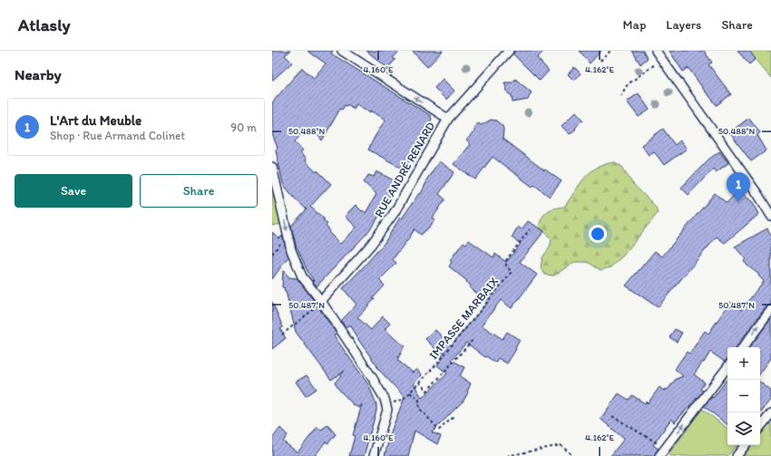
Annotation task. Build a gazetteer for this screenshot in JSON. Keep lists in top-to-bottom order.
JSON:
{
  "streets": {
    "street": ["RUE ANDRÉ RENARD"],
    "path": ["IMPASSE MARBAIX"]
  },
  "page": {
    "header": "Atlasly",
    "nav": ["Map", "Layers", "Share"],
    "heading": "Nearby",
    "list": [
      {
        "mark": "1",
        "name": "L'Art du Meuble",
        "note": "Shop · Rue Armand Colinet",
        "value": "90 m"
      }
    ],
    "buttons": ["Save", "Share"],
    "pins": "1",
    "map_buttons": ["+", "−"]
  },
  "coordinates": [
    "4.160°E",
    "4.162°E",
    "50.488°N",
    "50.487°N"
  ]
}
